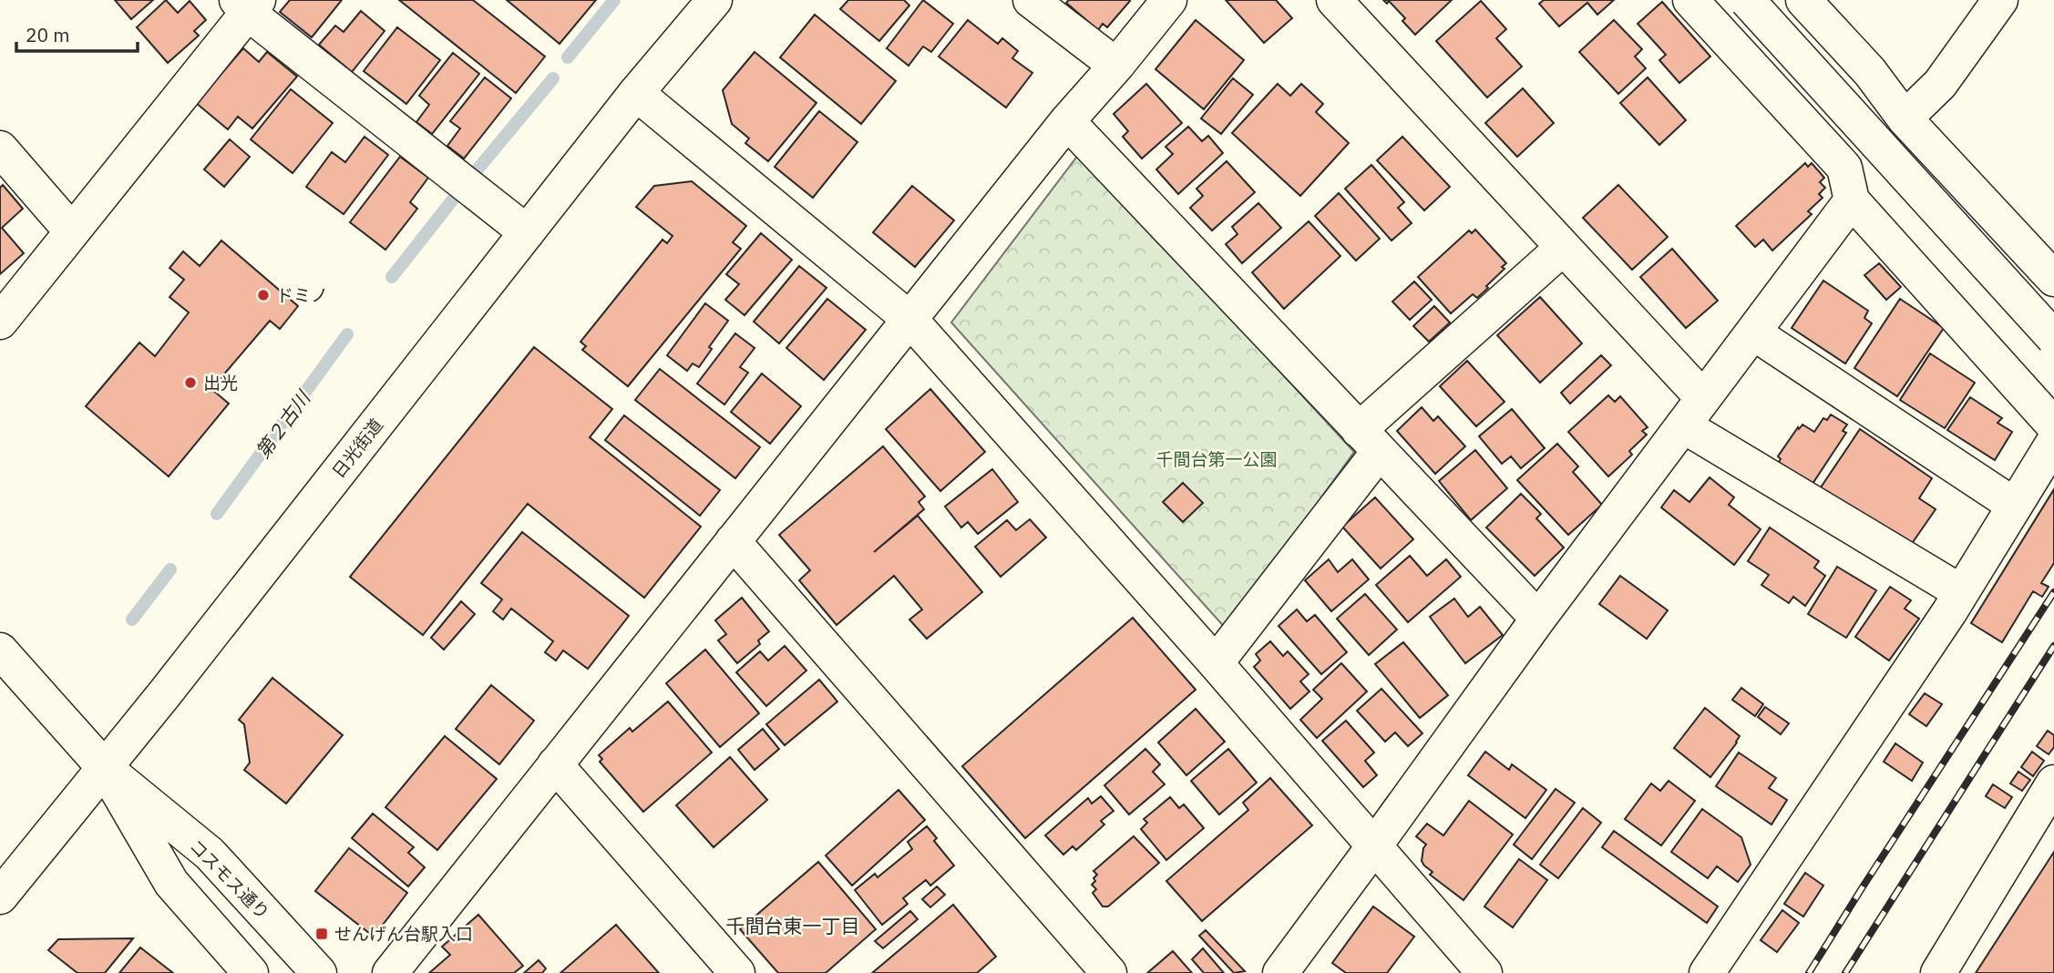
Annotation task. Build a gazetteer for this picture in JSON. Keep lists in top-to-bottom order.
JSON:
{
  "streets": {
    "main road": ["日光街道", "コスモス通り"]
  },
  "crossings": [
    ["日光街道", "コスモス通り"]
  ],
  "districts": ["千間台東一丁目"],
  "water": ["第２古川"],
  "parks": ["千間台第一公園"],
  "places": {
    "other": ["ドミノ", "出光"],
    "transit": ["せんげん台駅入口"]
  },
  "scale_bar": "20 m"
}
